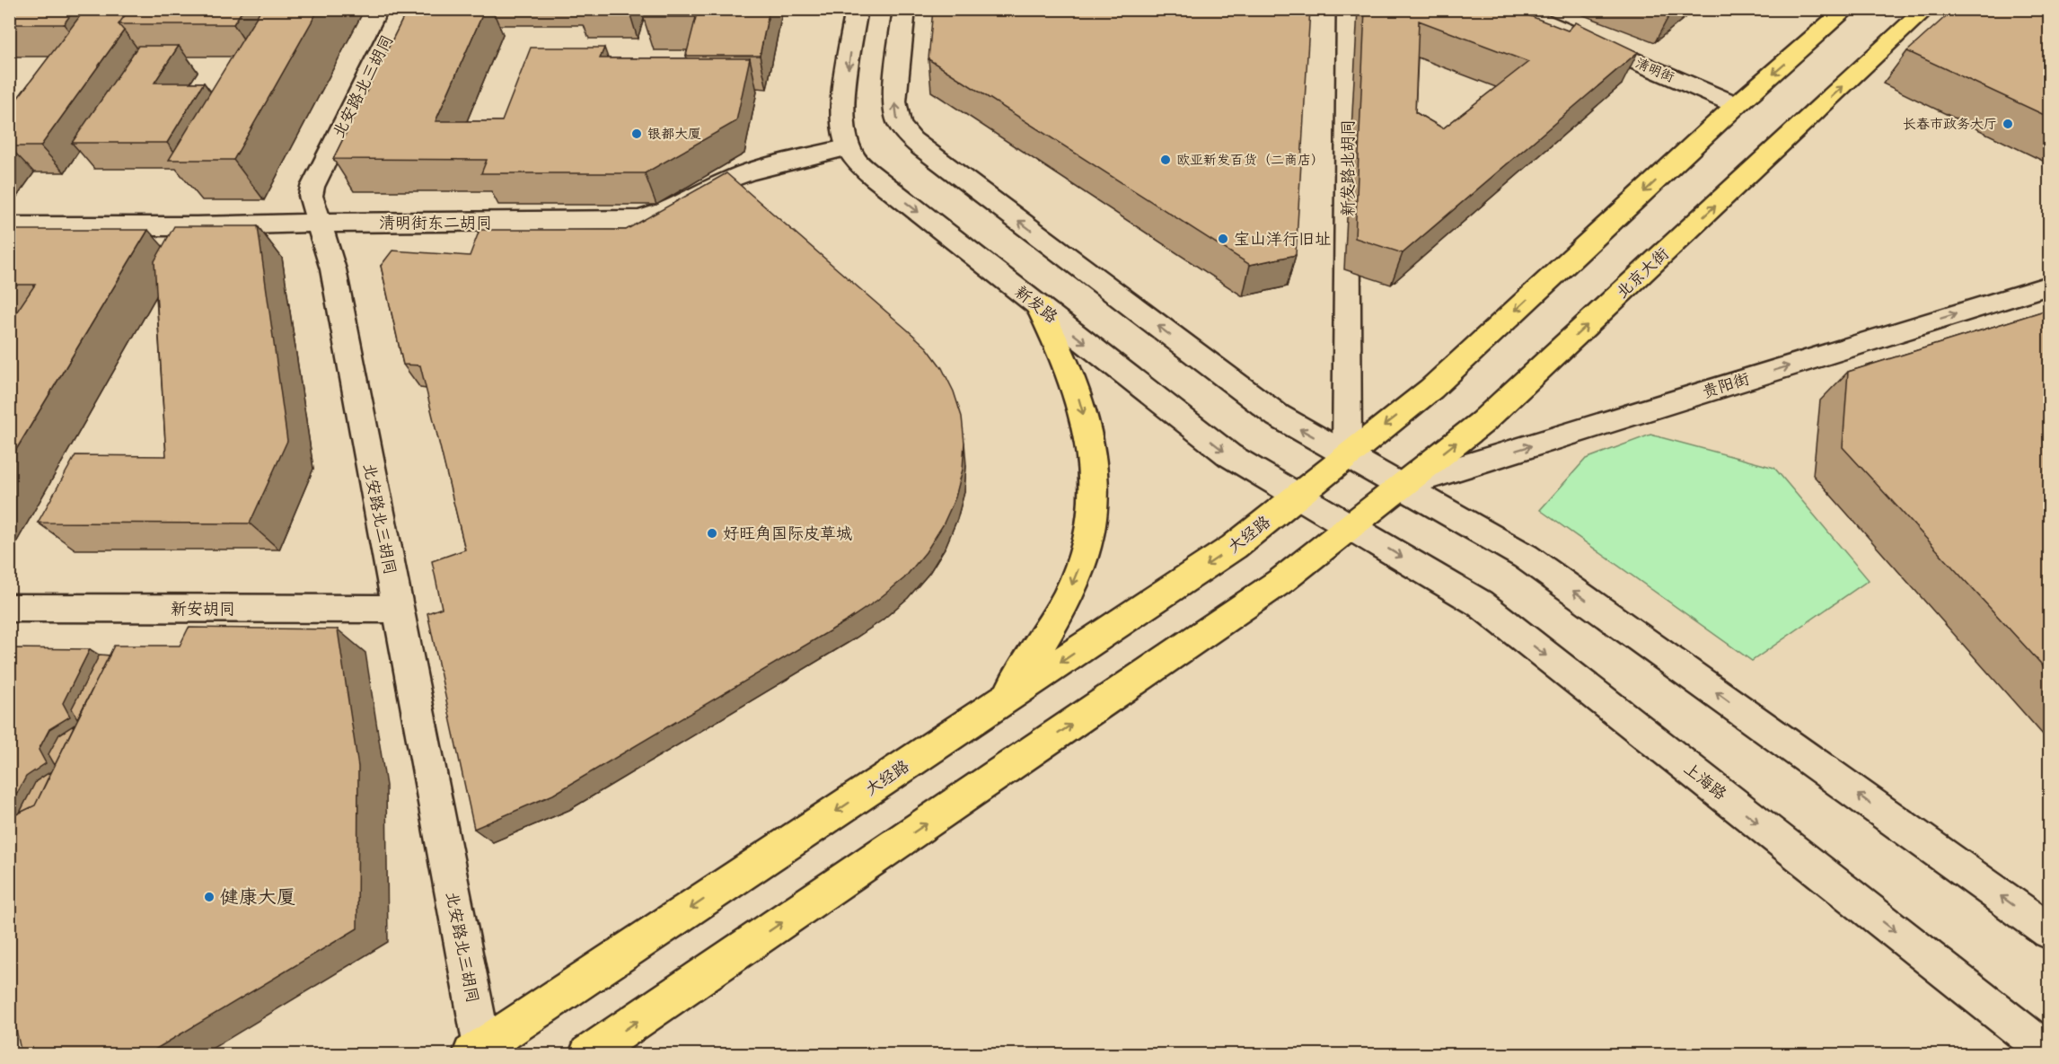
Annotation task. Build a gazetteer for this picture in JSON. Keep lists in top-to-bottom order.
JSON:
{
  "streets": {
    "main road": ["北京大街", "大经路"],
    "street": [
      "清明街",
      "北安路北三胡同",
      "新发路北胡同",
      "清明街东二胡同",
      "新发路",
      "贵阳街",
      "新安胡同",
      "上海路"
    ]
  },
  "crossings": [
    ["北安路北三胡同", "清明街东二胡同"],
    ["北安路北三胡同", "大经路"],
    ["北安路北三胡同", "新安胡同"],
    ["清明街东二胡同", "新发路"],
    ["北京大街", "新发路"],
    ["北京大街", "贵阳街"],
    ["北京大街", "上海路"],
    ["新发路", "大经路"],
    ["新发路", "上海路"]
  ],
  "one_way": ["贵阳街"],
  "places": [
    "长春市政务大厅",
    "银都大厦",
    "欧亚新发百货（二商店）",
    "宝山洋行旧址",
    "好旺角国际皮草城",
    "健康大厦"
  ]
}
